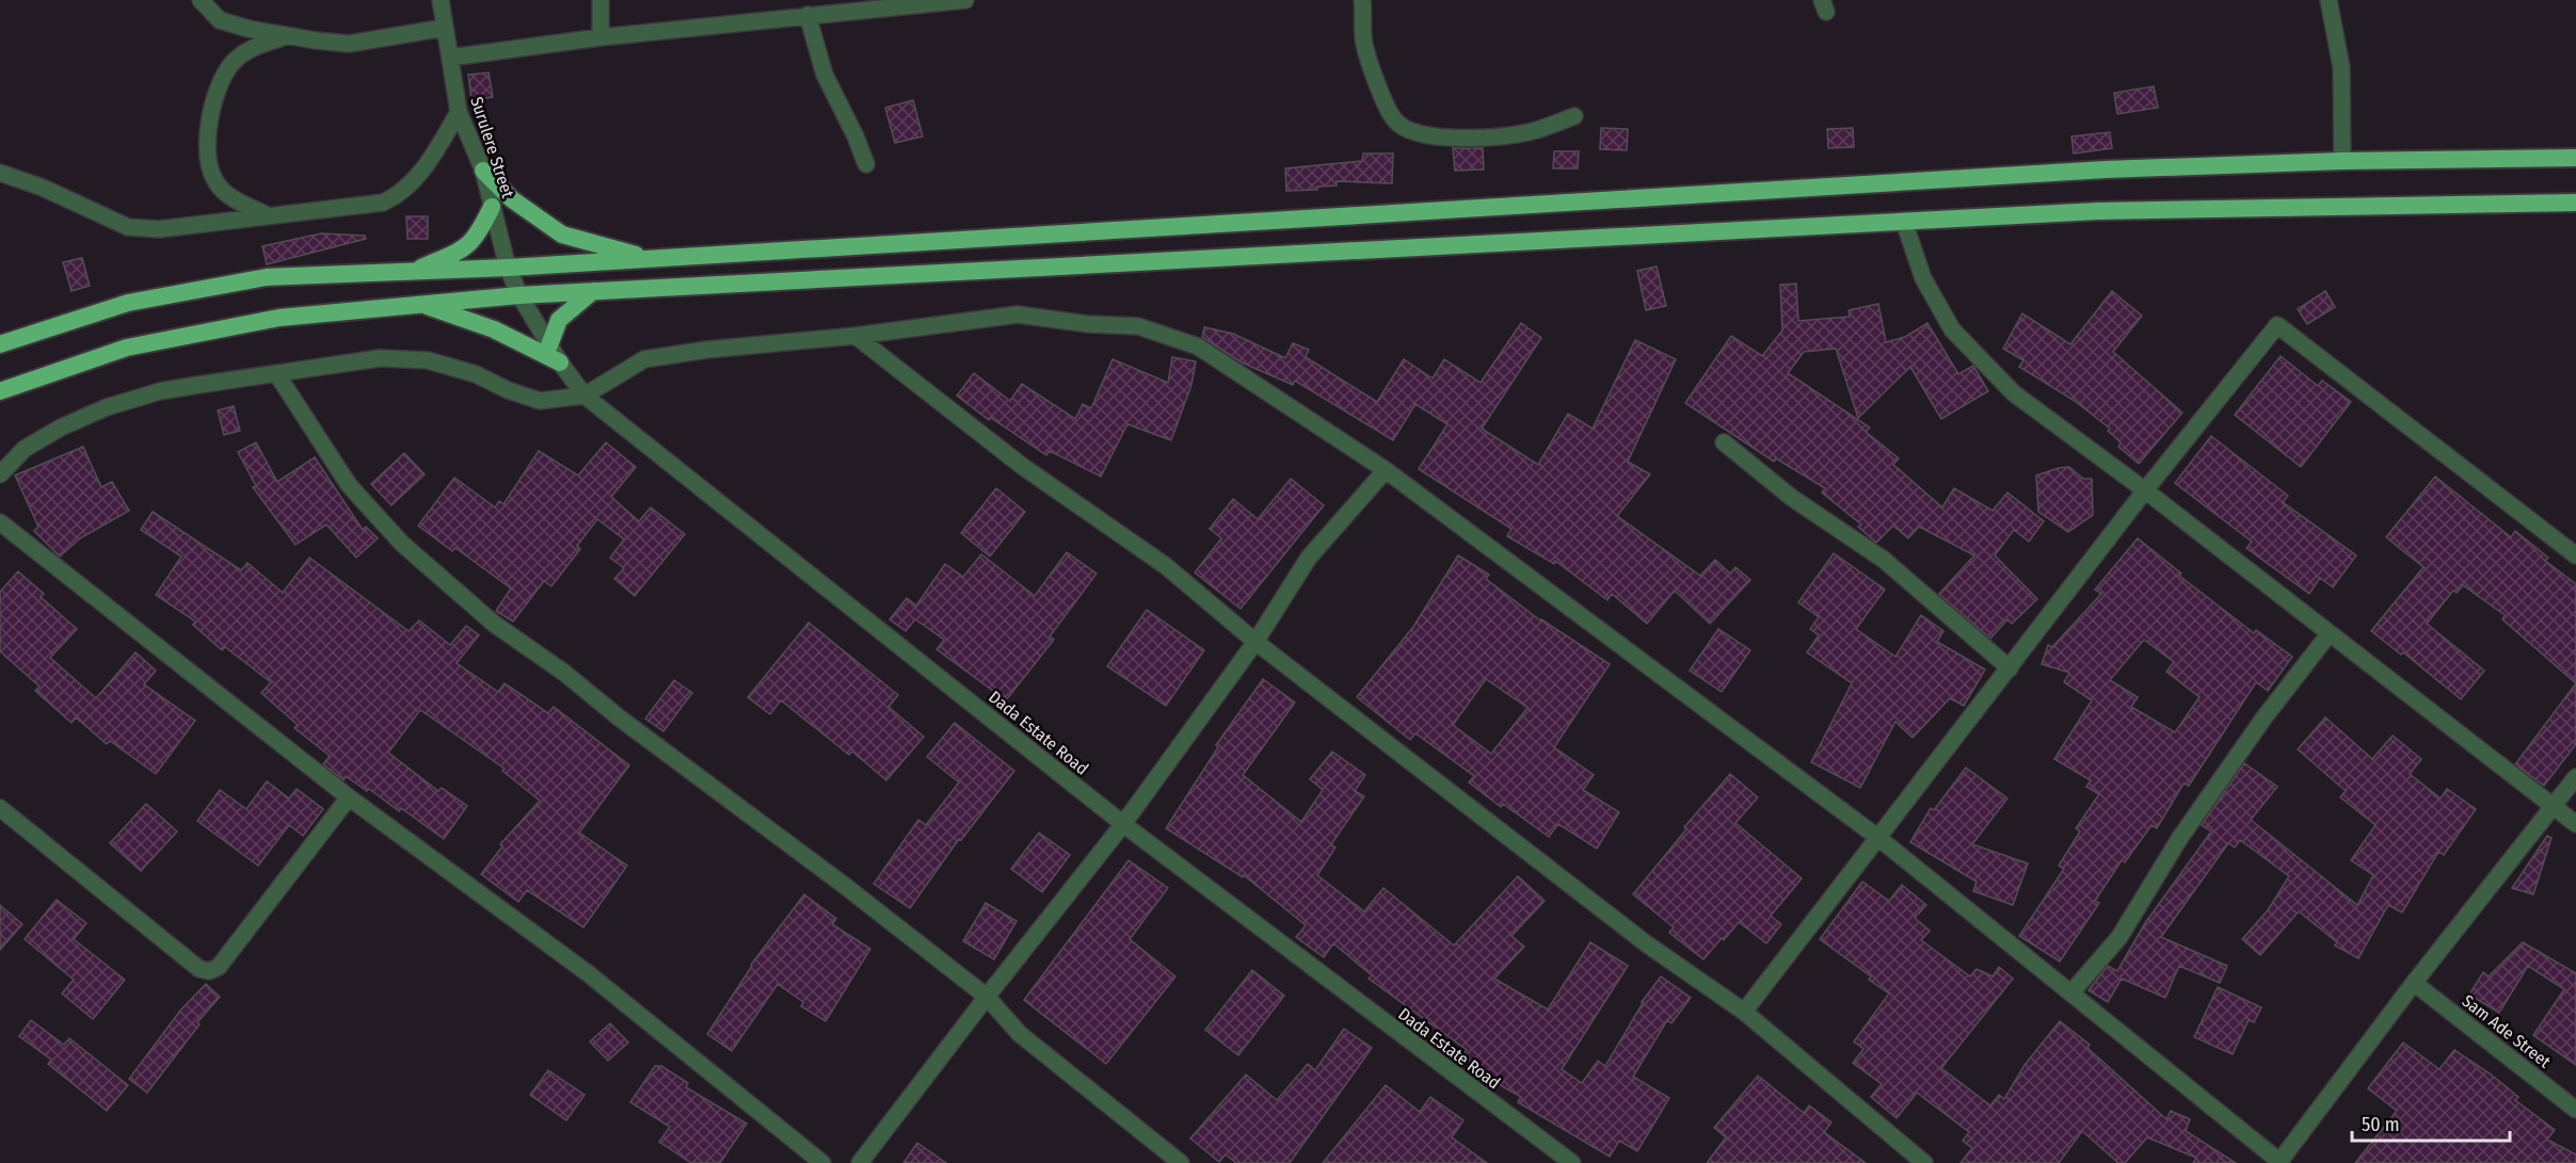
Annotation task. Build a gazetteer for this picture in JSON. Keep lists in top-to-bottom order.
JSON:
{
  "streets": {
    "street": ["Surulere Street", "Dada Estate Road", "Sam Ade Street"]
  },
  "crossings": [
    ["Surulere Street", "Dada Estate Road"]
  ],
  "scale_bar": "50 m"
}
